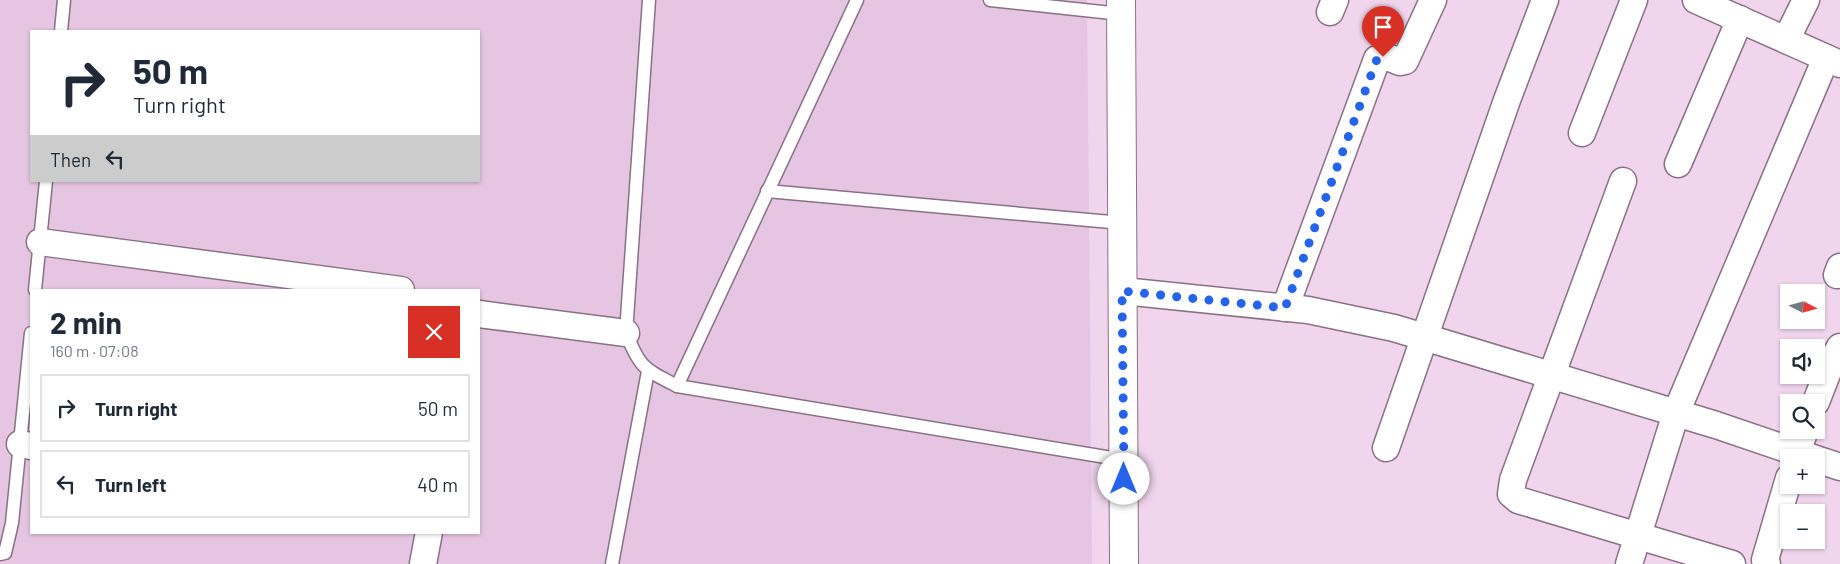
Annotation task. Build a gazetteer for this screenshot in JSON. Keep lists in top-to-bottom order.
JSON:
{
  "north": "right",
  "page": {
    "turn": ["50 m", "Turn right"],
    "then": "Then",
    "map_buttons": ["+", "−"],
    "heading": ["2 min", "160 m · 07:08"],
    "list": [
      {
        "name": "Turn right",
        "value": "50 m"
      },
      {
        "name": "Turn left",
        "value": "40 m"
      }
    ]
  }
}
